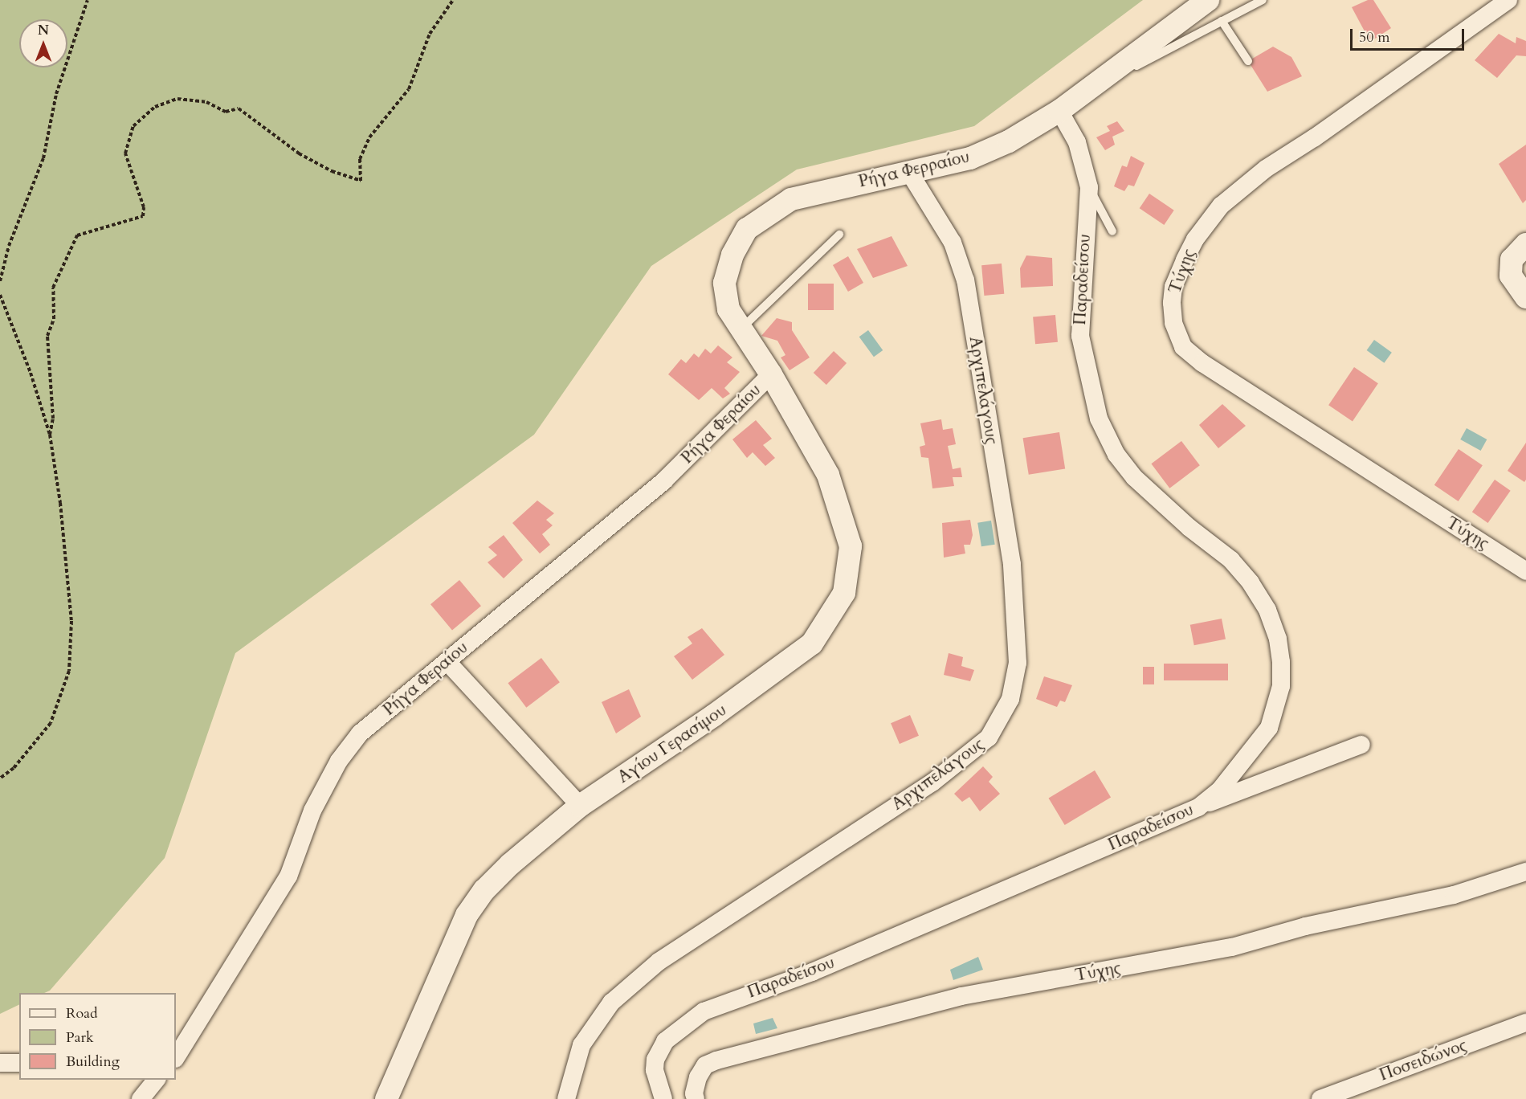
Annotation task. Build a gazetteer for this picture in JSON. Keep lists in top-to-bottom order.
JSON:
{
  "streets": {
    "street": [
      "Ρήγα Φερραίου",
      "Τύχης",
      "Παραδείσου",
      "Αρχιπελάγους",
      "Ρήγα Φεραίου",
      "Αγίου Γερασίμου",
      "Ποσειδώνος"
    ]
  },
  "crossings": [
    ["Ρήγα Φερραίου", "Παραδείσου"],
    ["Ρήγα Φερραίου", "Αρχιπελάγους"],
    ["Ρήγα Φερραίου", "Ρήγα Φεραίου"],
    ["Ρήγα Φερραίου", "Αγίου Γερασίμου"],
    ["Ρήγα Φεραίου", "Αγίου Γερασίμου"]
  ],
  "legend": ["Road", "Park", "Building"],
  "scale_bar": "50 m",
  "north": "top"
}
